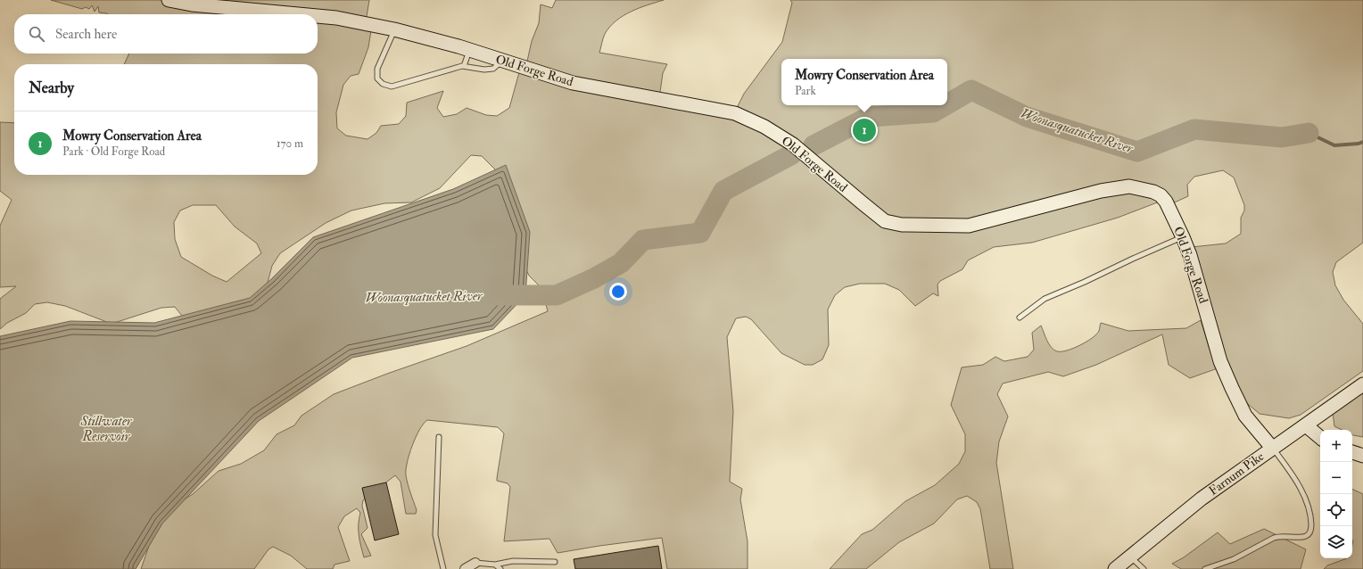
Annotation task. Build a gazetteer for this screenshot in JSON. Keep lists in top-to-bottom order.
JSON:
{
  "streets": {
    "street": ["Old Forge Road", "Farnum Pike"]
  },
  "crossings": [
    ["Old Forge Road", "Farnum Pike"]
  ],
  "water": ["Woonasquatucket River", "Stillwater Reservoir"],
  "page": {
    "search": "Search here",
    "popup": ["Mowry Conservation Area", "Park"],
    "heading": "Nearby",
    "list": [
      {
        "mark": "1",
        "name": "Mowry Conservation Area",
        "note": "Park · Old Forge Road",
        "value": "170 m"
      }
    ],
    "pins": "1",
    "map_buttons": ["+", "−"]
  }
}
